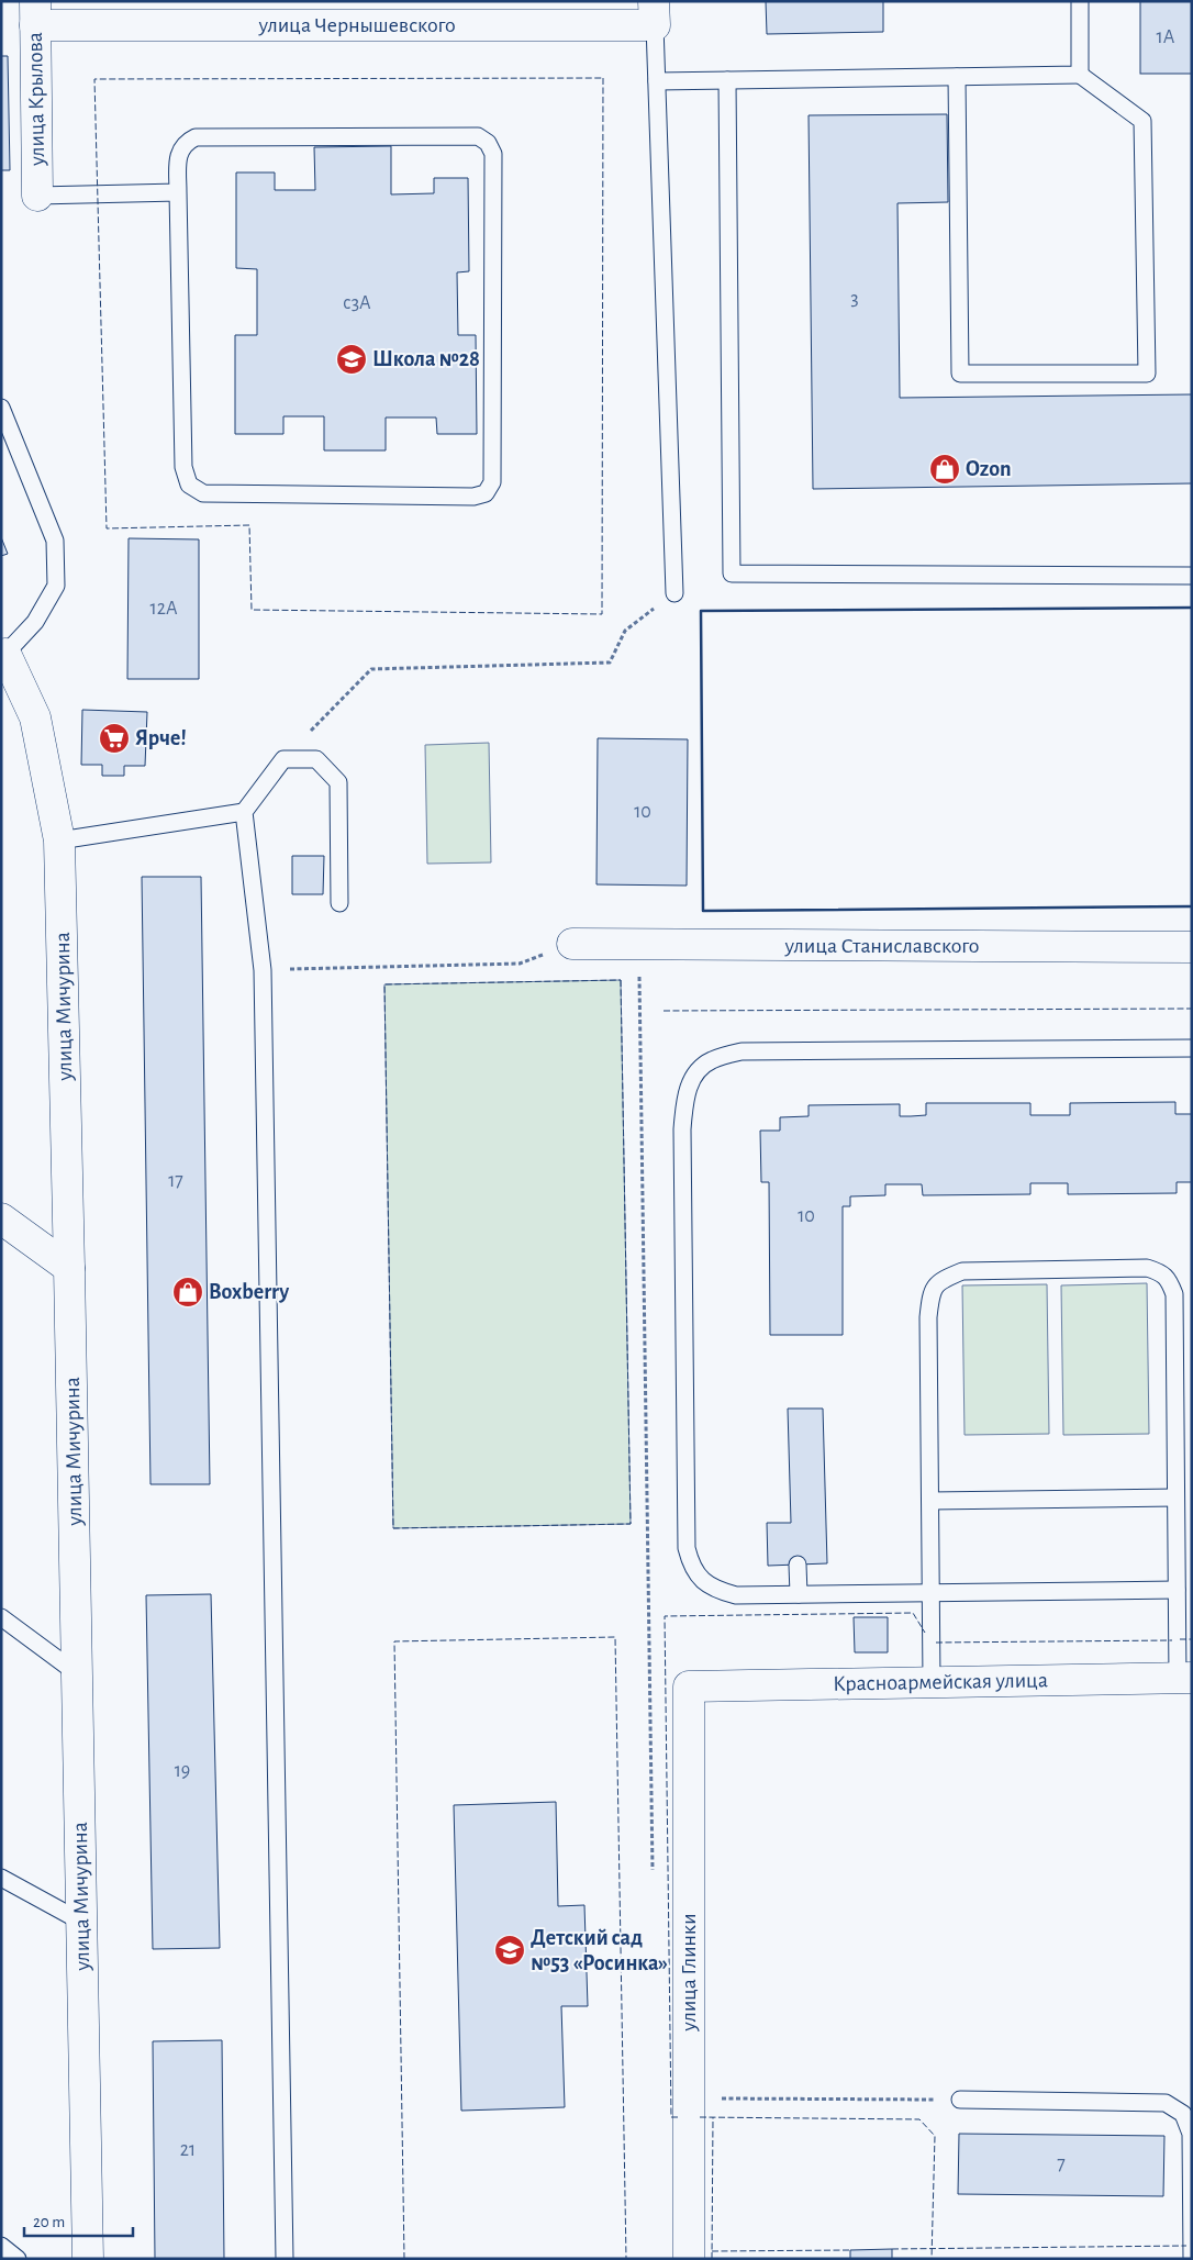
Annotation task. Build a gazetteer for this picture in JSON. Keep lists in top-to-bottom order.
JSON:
{
  "streets": {
    "street": [
      "улица Чернышевского",
      "улица Крылова",
      "улица Станиславского",
      "улица Мичурина",
      "Красноармейская улица",
      "улица Глинки"
    ]
  },
  "crossings": [
    ["улица Чернышевского", "улица Крылова"],
    ["Красноармейская улица", "улица Глинки"]
  ],
  "places": {
    "school or university": ["Школа №28", "Детский сад №53 «Росинка»"],
    "shop": ["Ozon", "Boxberry"],
    "supermarket": ["Ярче!"]
  },
  "house_numbers": [
    "1А",
    "3",
    "с3А",
    "12А",
    "10",
    "17",
    "10",
    "19",
    "21",
    "7"
  ],
  "scale_bar": "20 m"
}
